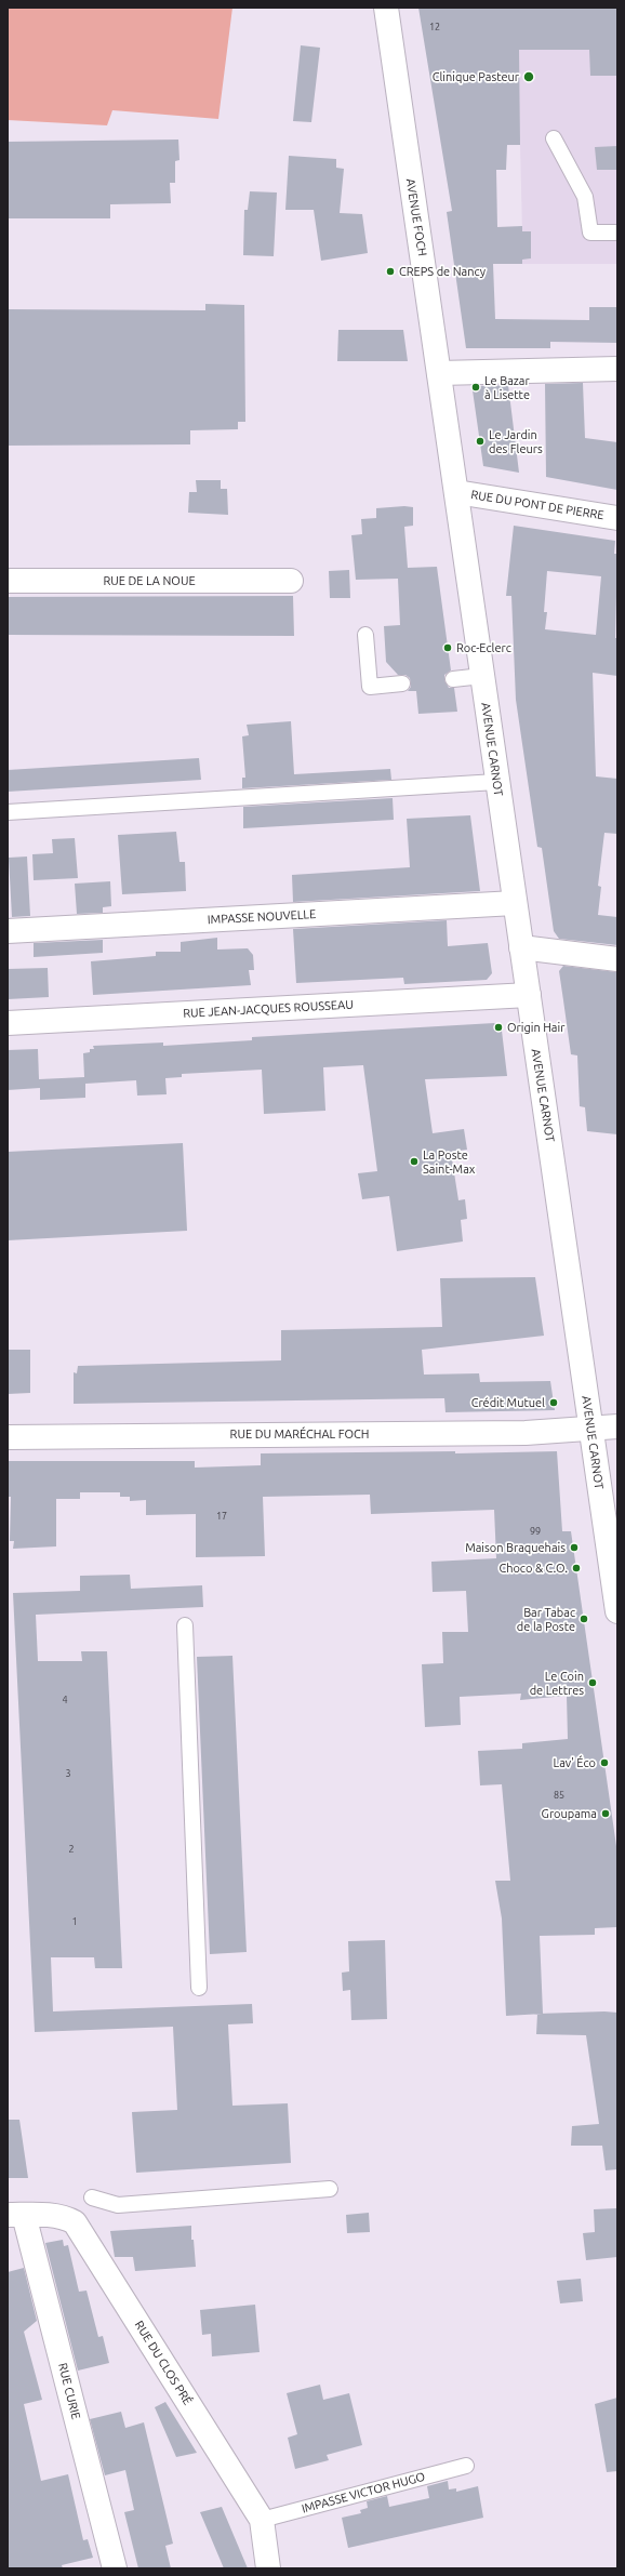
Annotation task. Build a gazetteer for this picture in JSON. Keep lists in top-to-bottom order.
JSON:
{
  "streets": {
    "street": [
      "AVENUE FOCH",
      "RUE DU PONT DE PIERRE",
      "RUE DE LA NOUE",
      "AVENUE CARNOT",
      "IMPASSE NOUVELLE",
      "RUE JEAN-JACQUES ROUSSEAU",
      "RUE DU MARÉCHAL FOCH",
      "RUE DU CLOS PRÉ",
      "RUE CURIE"
    ],
    "lane": ["IMPASSE VICTOR HUGO"]
  },
  "crossings": [
    ["AVENUE FOCH", "AVENUE CARNOT"],
    ["RUE DU PONT DE PIERRE", "AVENUE CARNOT"],
    ["AVENUE CARNOT", "IMPASSE NOUVELLE"],
    ["AVENUE CARNOT", "RUE JEAN-JACQUES ROUSSEAU"],
    ["AVENUE CARNOT", "RUE DU MARÉCHAL FOCH"],
    ["RUE DU CLOS PRÉ", "RUE CURIE"],
    ["RUE DU CLOS PRÉ", "IMPASSE VICTOR HUGO"]
  ],
  "places": [
    "Clinique Pasteur",
    "CREPS de Nancy",
    "Le Bazar à Lisette",
    "Le Jardin des Fleurs",
    "Roc-Eclerc",
    "Origin Hair",
    "La Poste Saint-Max",
    "Crédit Mutuel",
    "Maison Braquehais",
    "Choco & C.O.",
    "Bar Tabac de la Poste",
    "Le Coin de Lettres",
    "Lav' Éco",
    "Groupama"
  ],
  "house_numbers": [
    "12",
    "17",
    "99",
    "4",
    "3",
    "85",
    "2",
    "1"
  ]
}
